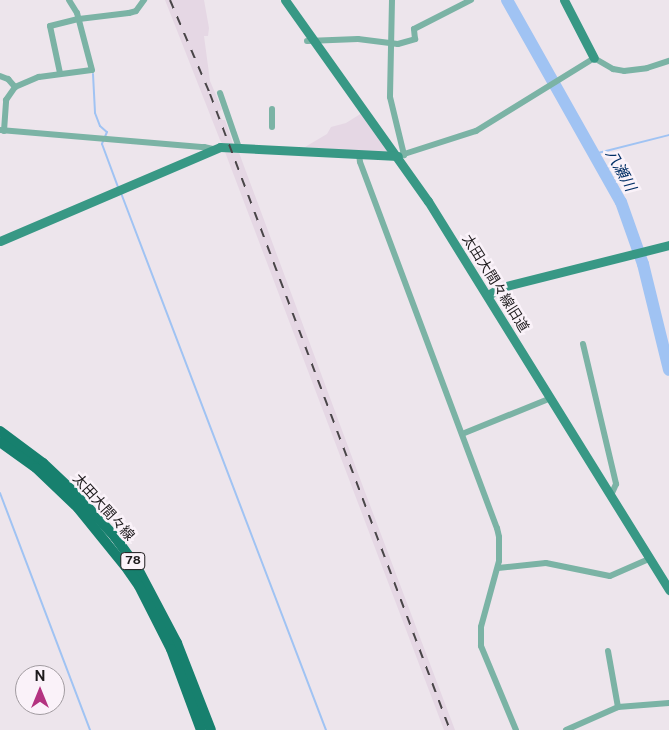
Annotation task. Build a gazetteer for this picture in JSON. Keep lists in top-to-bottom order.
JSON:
{
  "streets": {
    "main road": ["太田大間々線", "78"],
    "street": ["太田大間々線旧道"]
  },
  "water": ["八瀬川"],
  "north": "top"
}
